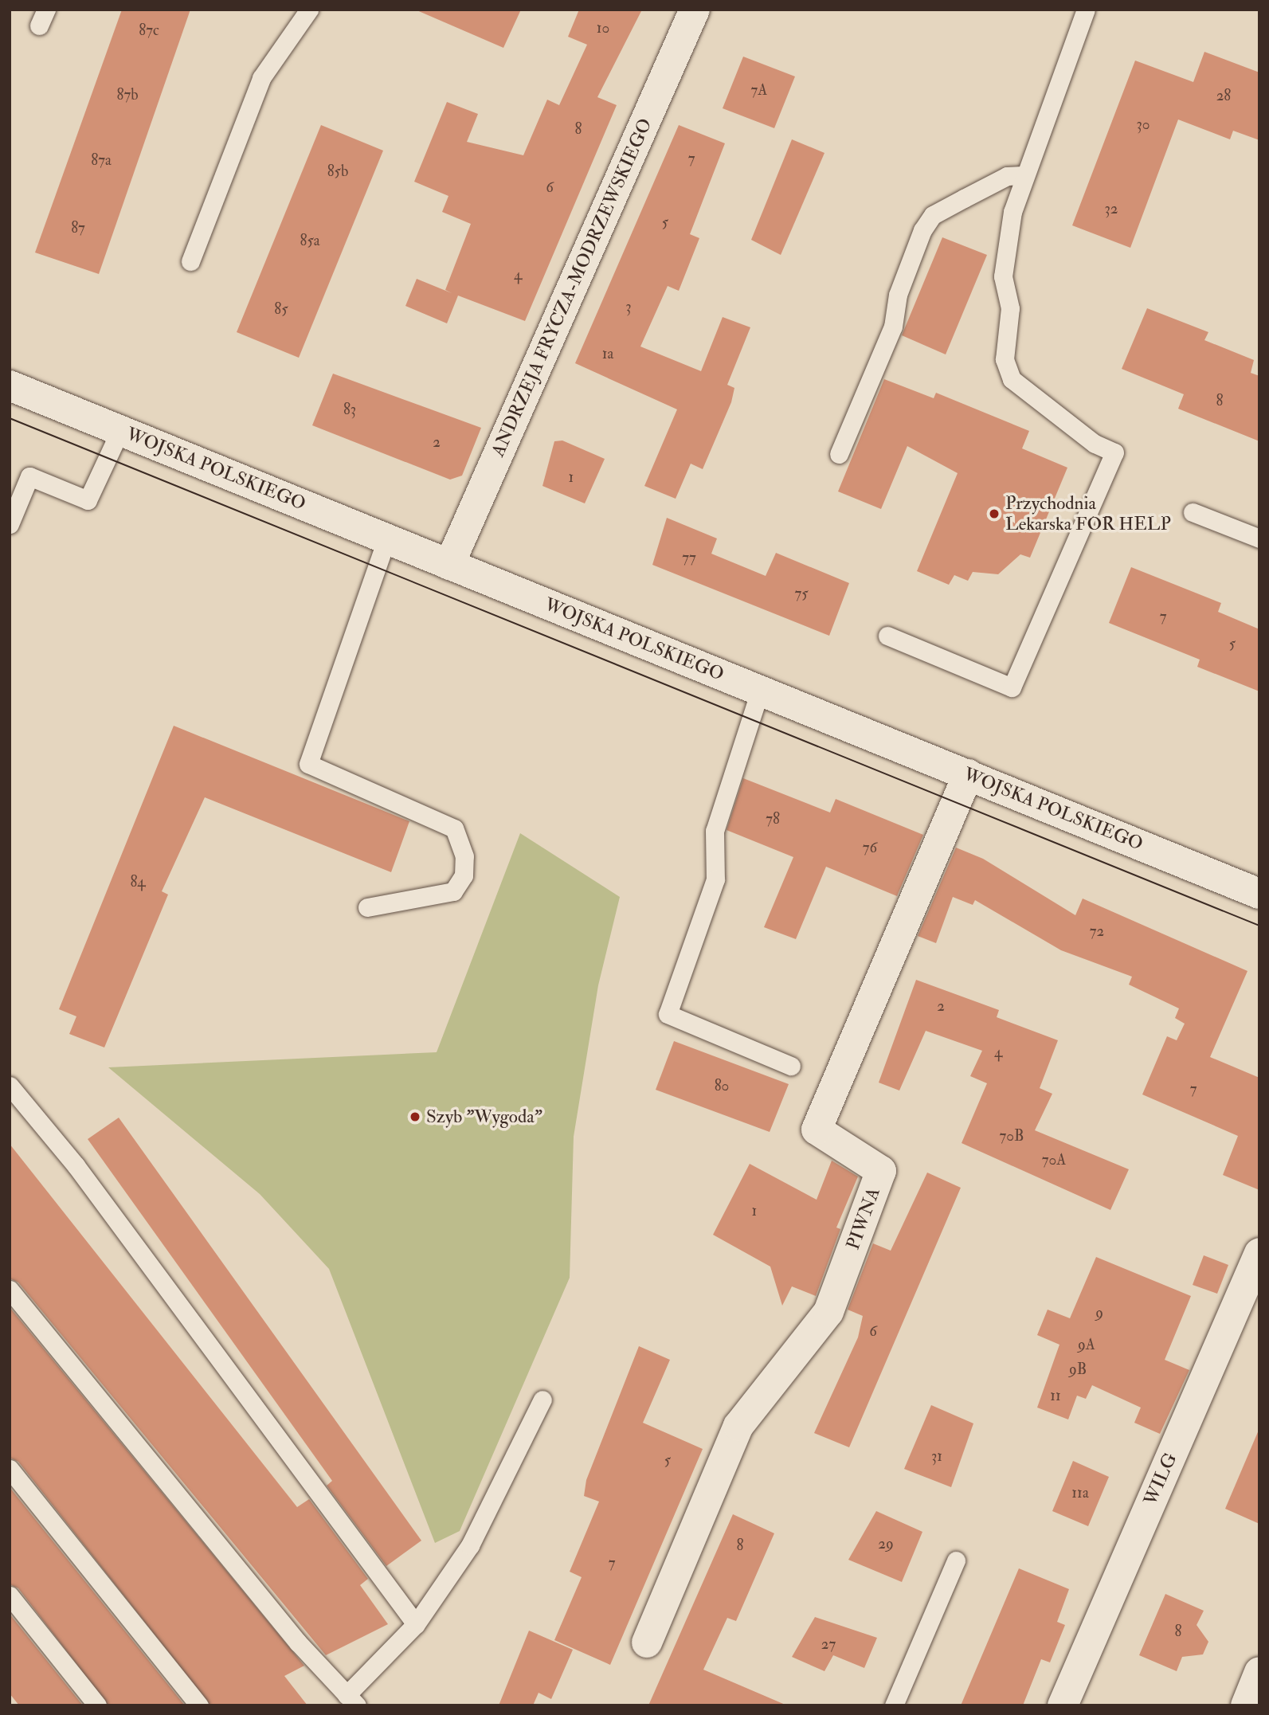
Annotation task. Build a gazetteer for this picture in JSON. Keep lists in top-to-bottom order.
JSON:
{
  "streets": {
    "street": [
      "ANDRZEJA FRYCZA-MODRZEWSKIEGO",
      "WOJSKA POLSKIEGO",
      "PIWNA",
      "WILG"
    ]
  },
  "crossings": [
    ["ANDRZEJA FRYCZA-MODRZEWSKIEGO", "WOJSKA POLSKIEGO"],
    ["WOJSKA POLSKIEGO", "PIWNA"]
  ],
  "places": ["Przychodnia Lekarska FOR HELP", "Szyb \"Wygoda\""],
  "house_numbers": [
    "10",
    "87c",
    "7A",
    "87b",
    "28",
    "30",
    "8",
    "7",
    "87a",
    "85b",
    "6",
    "32",
    "5",
    "87",
    "85a",
    "4",
    "3",
    "85",
    "1a",
    "8",
    "83",
    "2",
    "1",
    "77",
    "75",
    "7",
    "5",
    "78",
    "76",
    "84",
    "72",
    "2",
    "4",
    "80",
    "7",
    "70B",
    "70A",
    "1",
    "9",
    "6",
    "9A",
    "9B",
    "11",
    "31",
    "5",
    "11a",
    "29",
    "8",
    "7",
    "8",
    "27"
  ]
}
